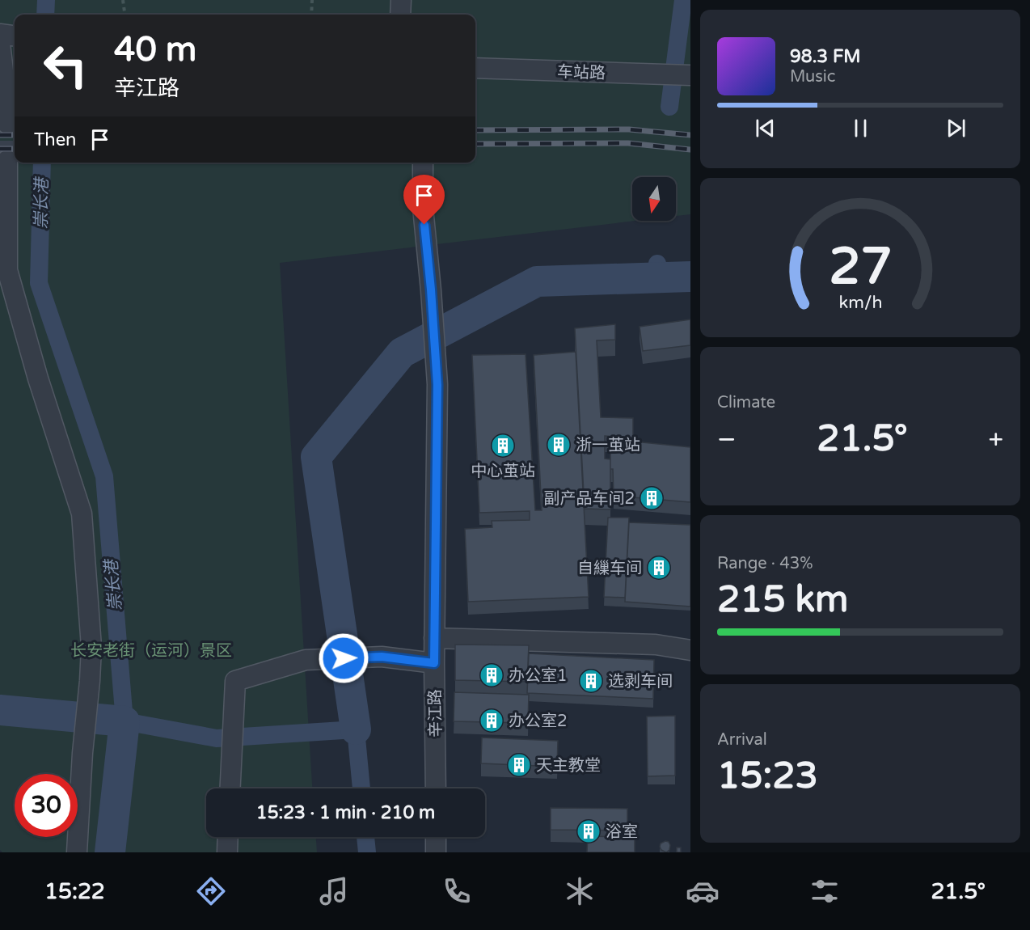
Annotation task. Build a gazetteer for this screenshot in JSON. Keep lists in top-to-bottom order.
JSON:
{
  "streets": {
    "street": ["车站路", "辛江路"]
  },
  "water": ["崇长港"],
  "parks": ["长安老街（运河）景区"],
  "places": {
    "building": [
      "浙一茧站",
      "中心茧站",
      "副产品车间2",
      "自繅车间",
      "办公室1",
      "选剥车间",
      "办公室2",
      "天主教堂",
      "浴室"
    ]
  },
  "north": "bottom",
  "page": {
    "turn": ["40 m", "辛江路"],
    "song": ["98.3 FM", "Music"],
    "then": "Then",
    "tile": [
      "Climate",
      ["Range · 43%", "215 km"],
      ["Arrival", "15:23"]
    ],
    "heat": ["−", "21.5°", "+"],
    "limit": "30",
    "trip": "15:23 · 1 min · 210 m",
    "tabs": ["15:22", "21.5°"],
    "gauge": ["27", "km/h"]
  }
}
